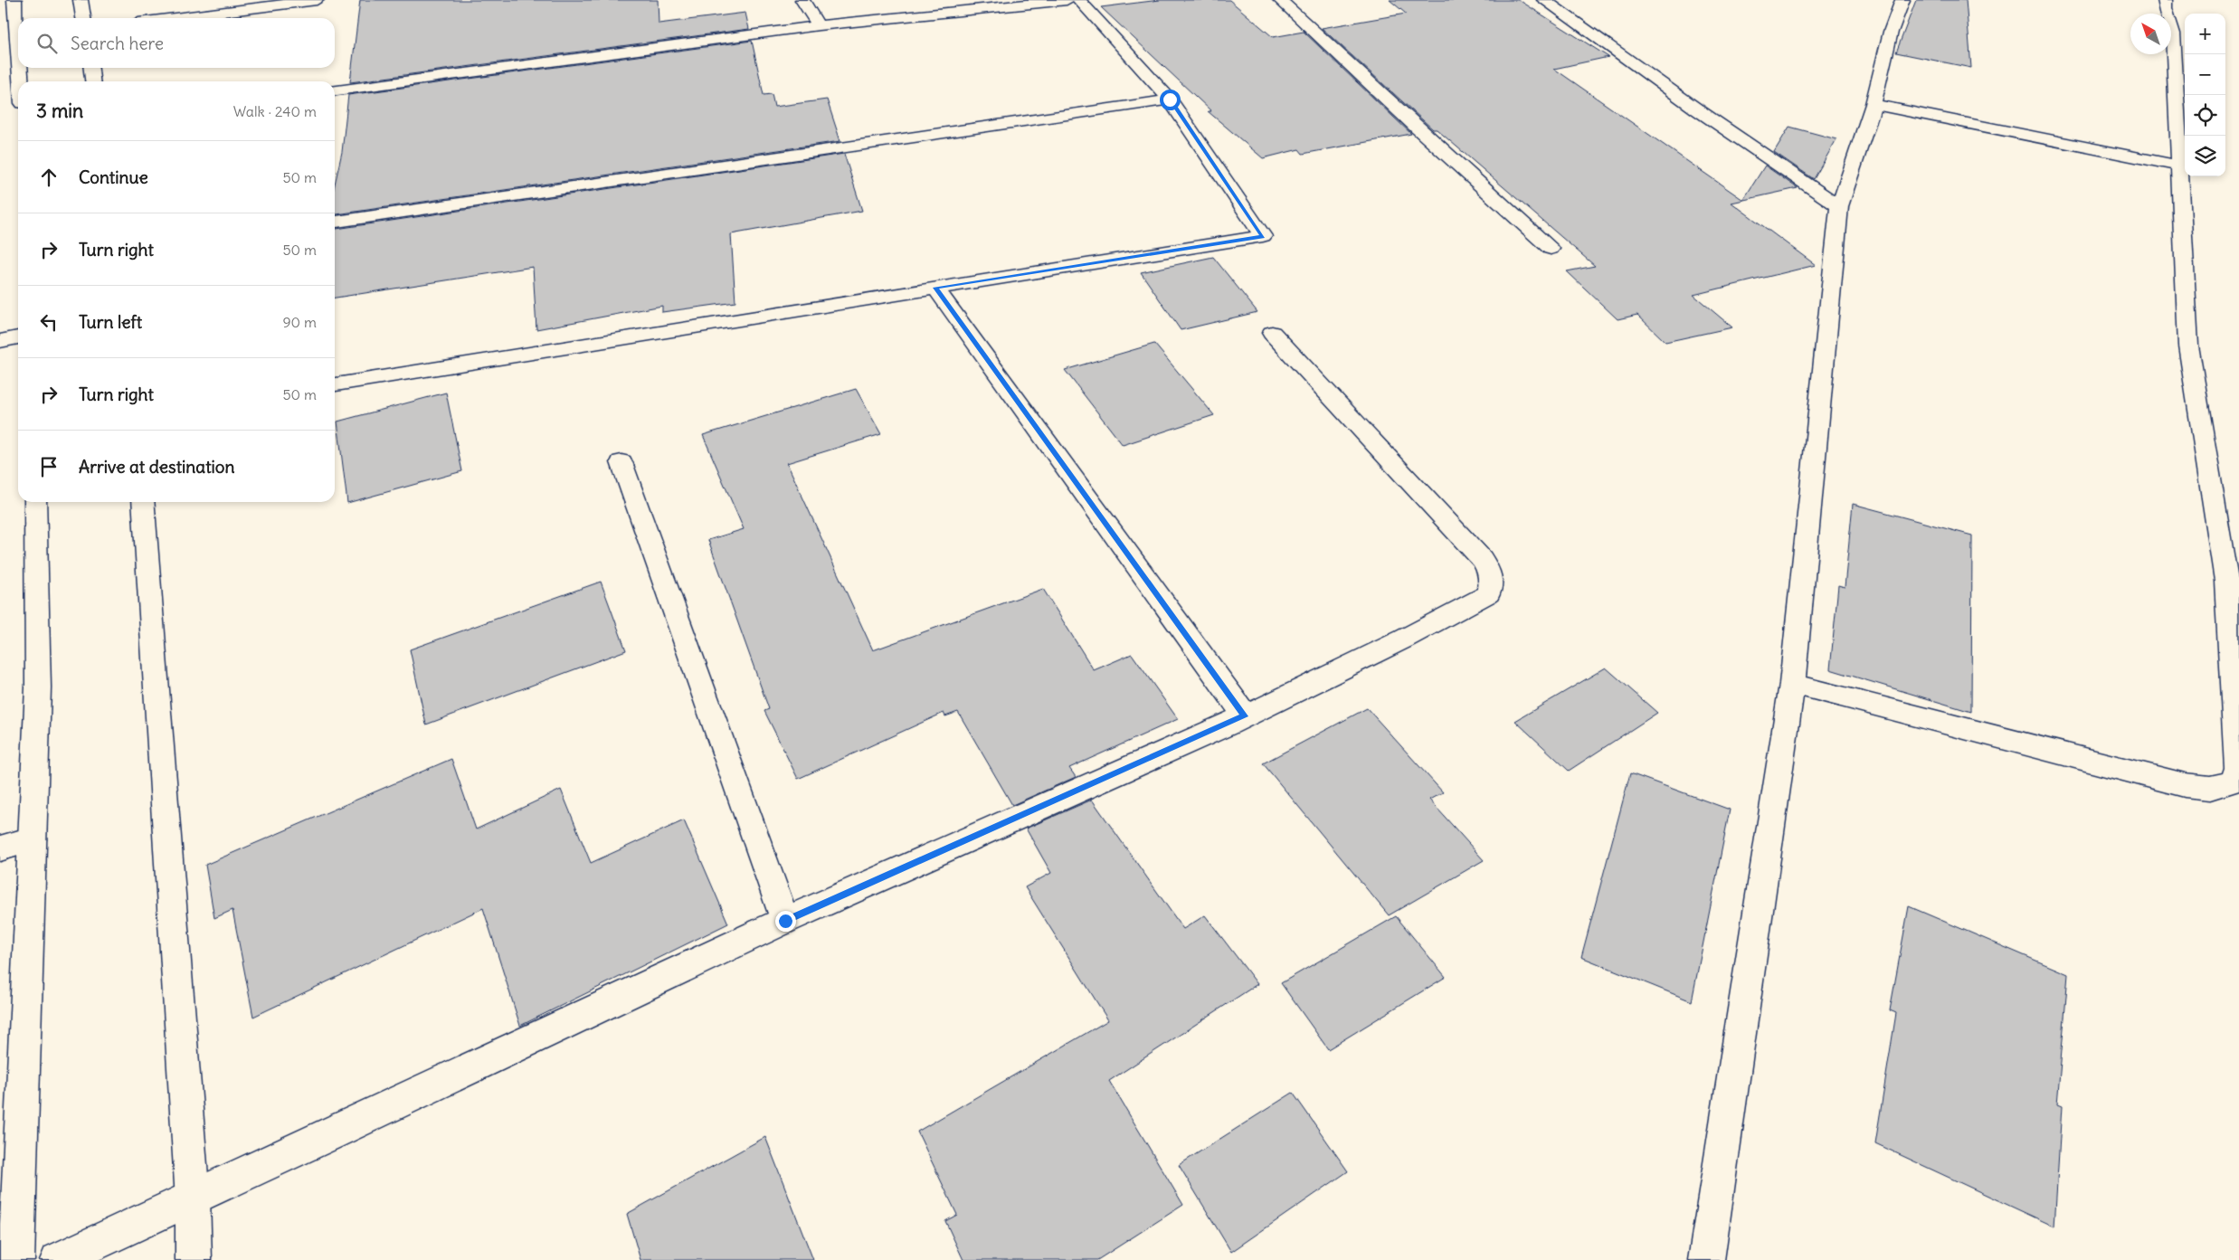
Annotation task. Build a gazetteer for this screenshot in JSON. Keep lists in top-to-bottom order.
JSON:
{
  "north": "top left",
  "page": {
    "map_buttons": ["+", "−"],
    "search": "Search here",
    "heading": ["3 min", "Walk · 240 m"],
    "list": [
      ["Continue", "50 m"],
      ["Turn right", "50 m"],
      ["Turn left", "90 m"],
      ["Turn right", "50 m"],
      "Arrive at destination"
    ]
  }
}
